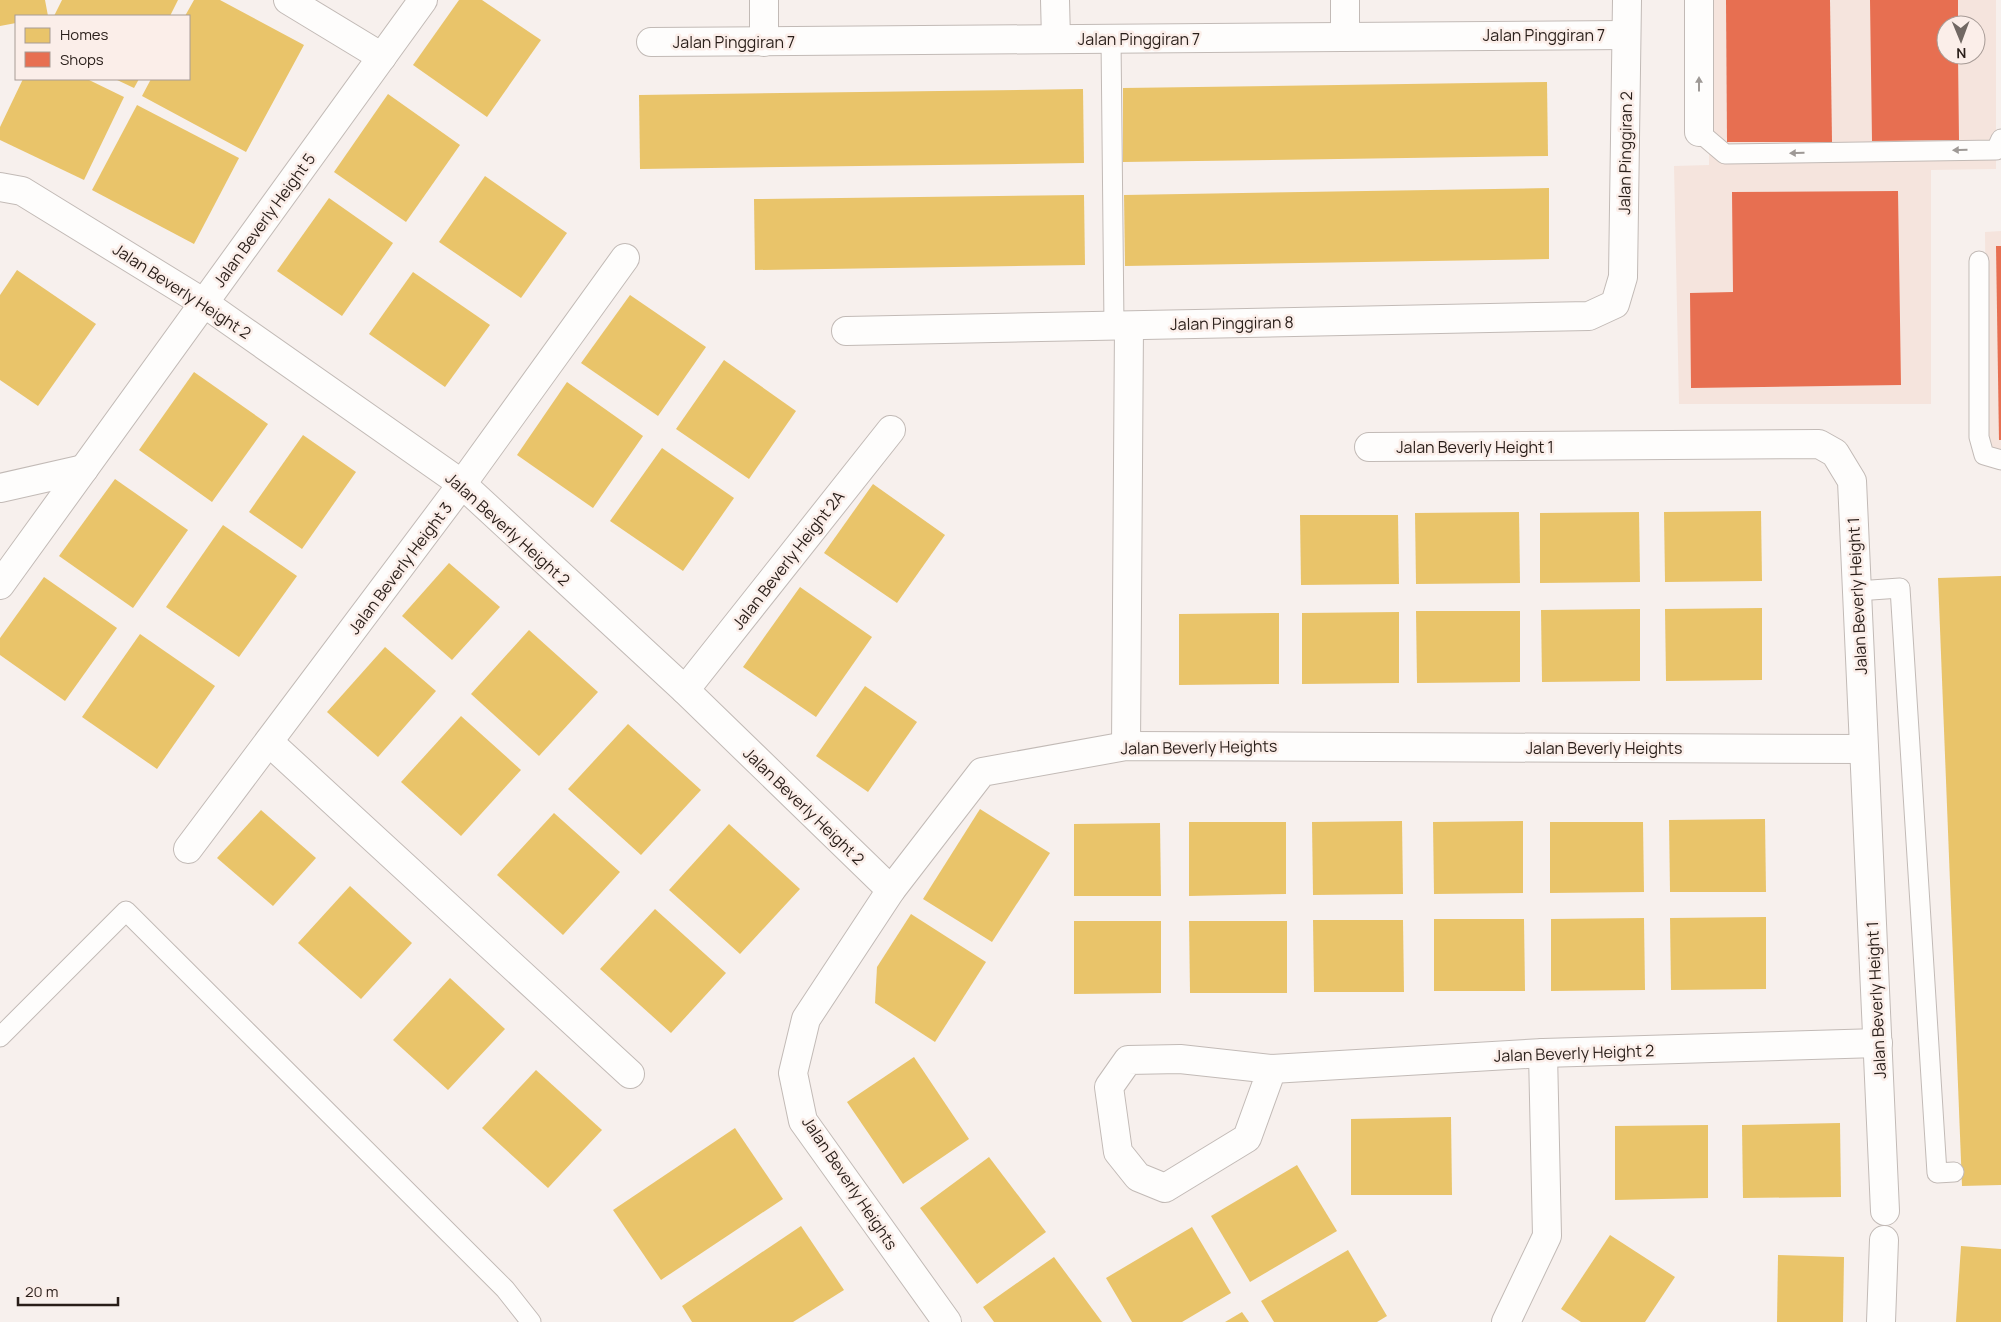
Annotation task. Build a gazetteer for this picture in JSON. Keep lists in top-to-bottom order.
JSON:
{
  "streets": {
    "street": [
      "Jalan Pinggiran 7",
      "Jalan Pinggiran 2",
      "Jalan Beverly Height 5",
      "Jalan Beverly Height 2",
      "Jalan Pinggiran 8",
      "Jalan Beverly Height 1",
      "Jalan Beverly Height 2A",
      "Jalan Beverly Height 3",
      "Jalan Beverly Heights"
    ]
  },
  "crossings": [
    ["Jalan Pinggiran 7", "Jalan Pinggiran 2"],
    ["Jalan Pinggiran 2", "Jalan Pinggiran 8"],
    ["Jalan Beverly Height 5", "Jalan Beverly Height 2"],
    ["Jalan Beverly Height 2", "Jalan Beverly Height 1"],
    ["Jalan Beverly Height 2", "Jalan Beverly Height 2A"],
    ["Jalan Beverly Height 2", "Jalan Beverly Height 3"],
    ["Jalan Beverly Height 2", "Jalan Beverly Heights"],
    ["Jalan Beverly Height 1", "Jalan Beverly Heights"]
  ],
  "legend": ["Homes", "Shops"],
  "scale_bar": "20 m",
  "north": "bottom"
}
